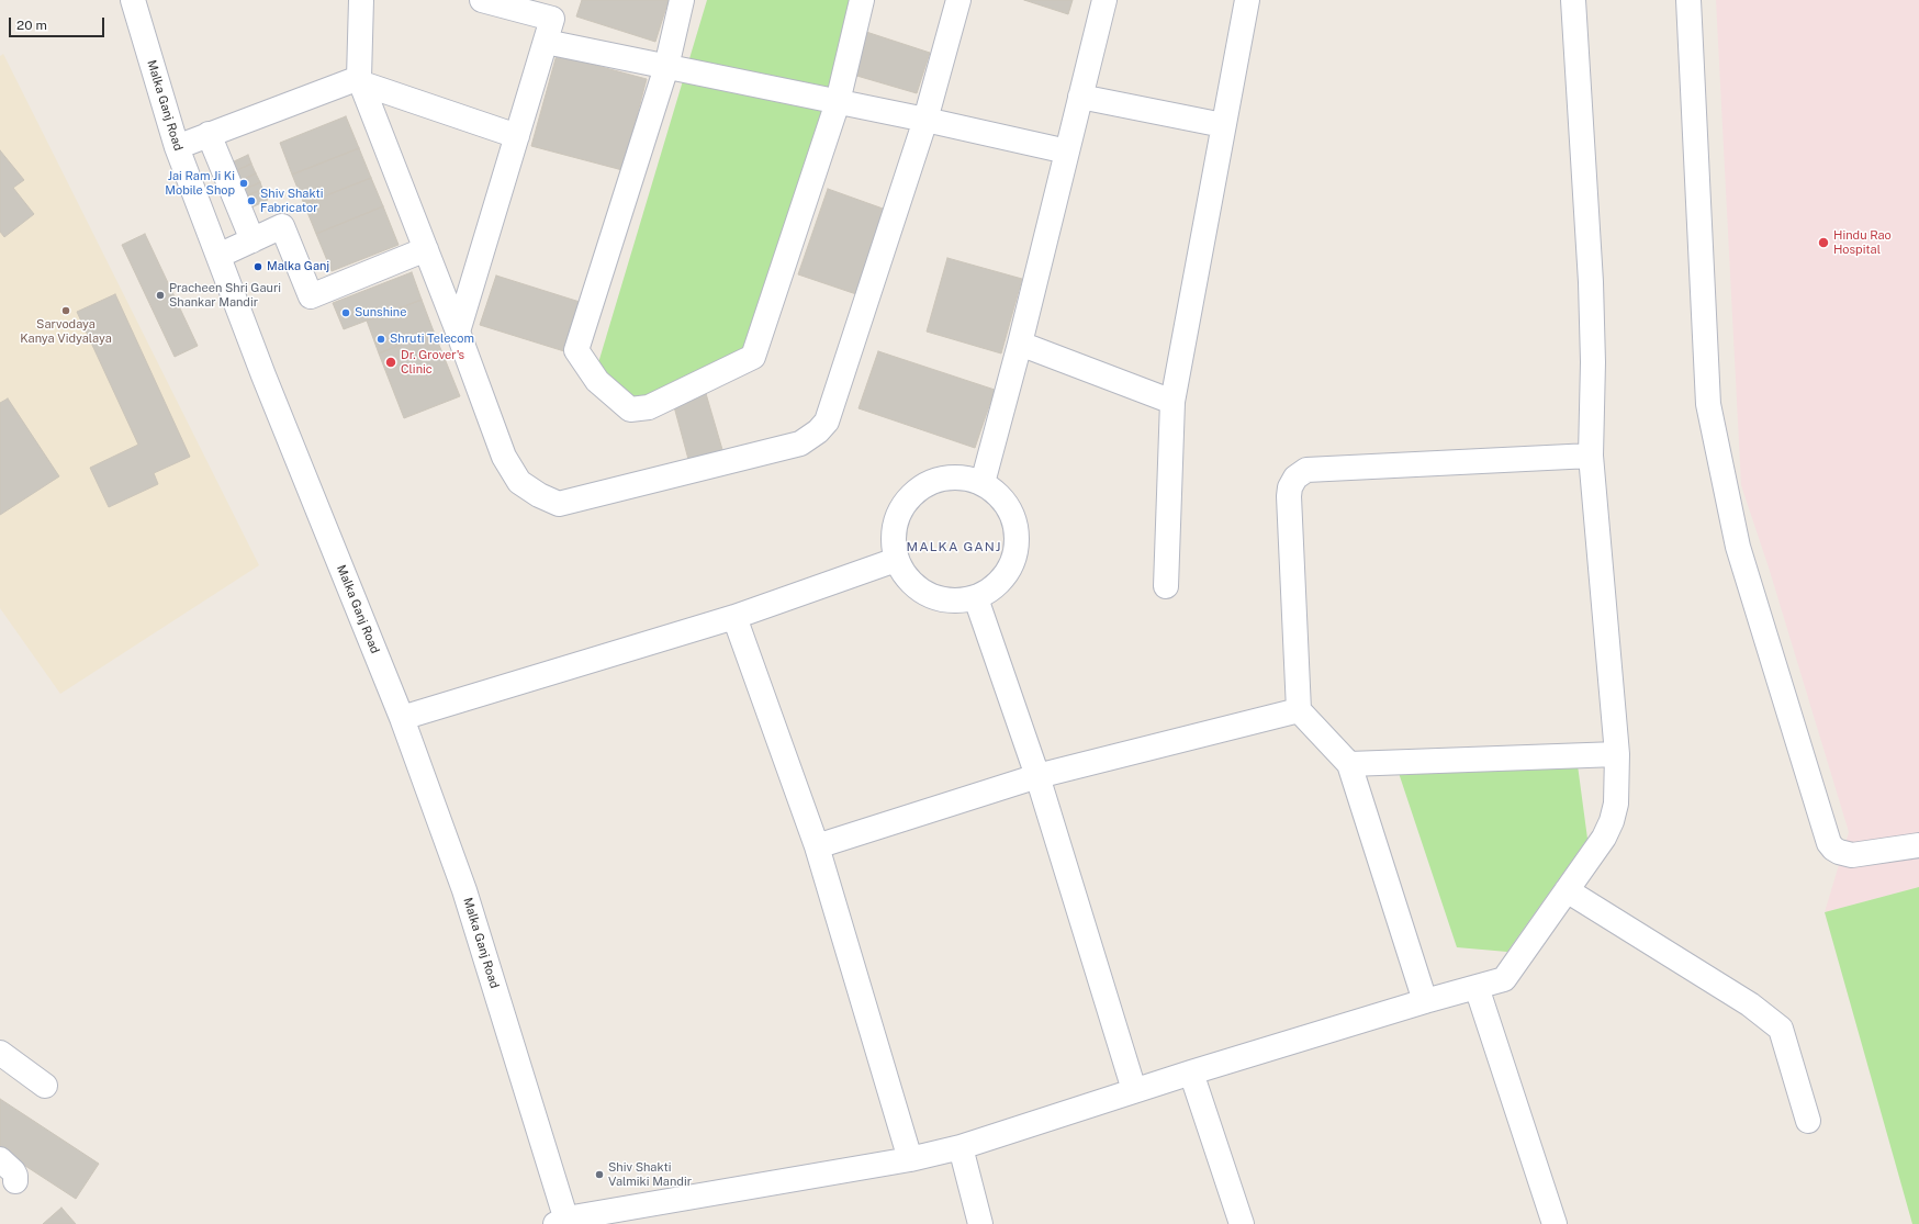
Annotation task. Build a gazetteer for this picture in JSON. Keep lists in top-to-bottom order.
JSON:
{
  "streets": {
    "street": ["Malka Ganj Road"]
  },
  "districts": ["MALKA GANJ"],
  "places": [
    "Jai Ram Ji Ki Mobile Shop",
    "Shiv Shakti Fabricator",
    "Hindu Rao Hospital",
    "Malka Ganj",
    "Pracheen Shri Gauri Shankar Mandir",
    "Sarvodaya Kanya Vidyalaya",
    "Sunshine",
    "Shruti Telecom",
    "Dr. Grover's Clinic",
    "Shiv Shakti Valmiki Mandir"
  ],
  "scale_bar": "20 m"
}
